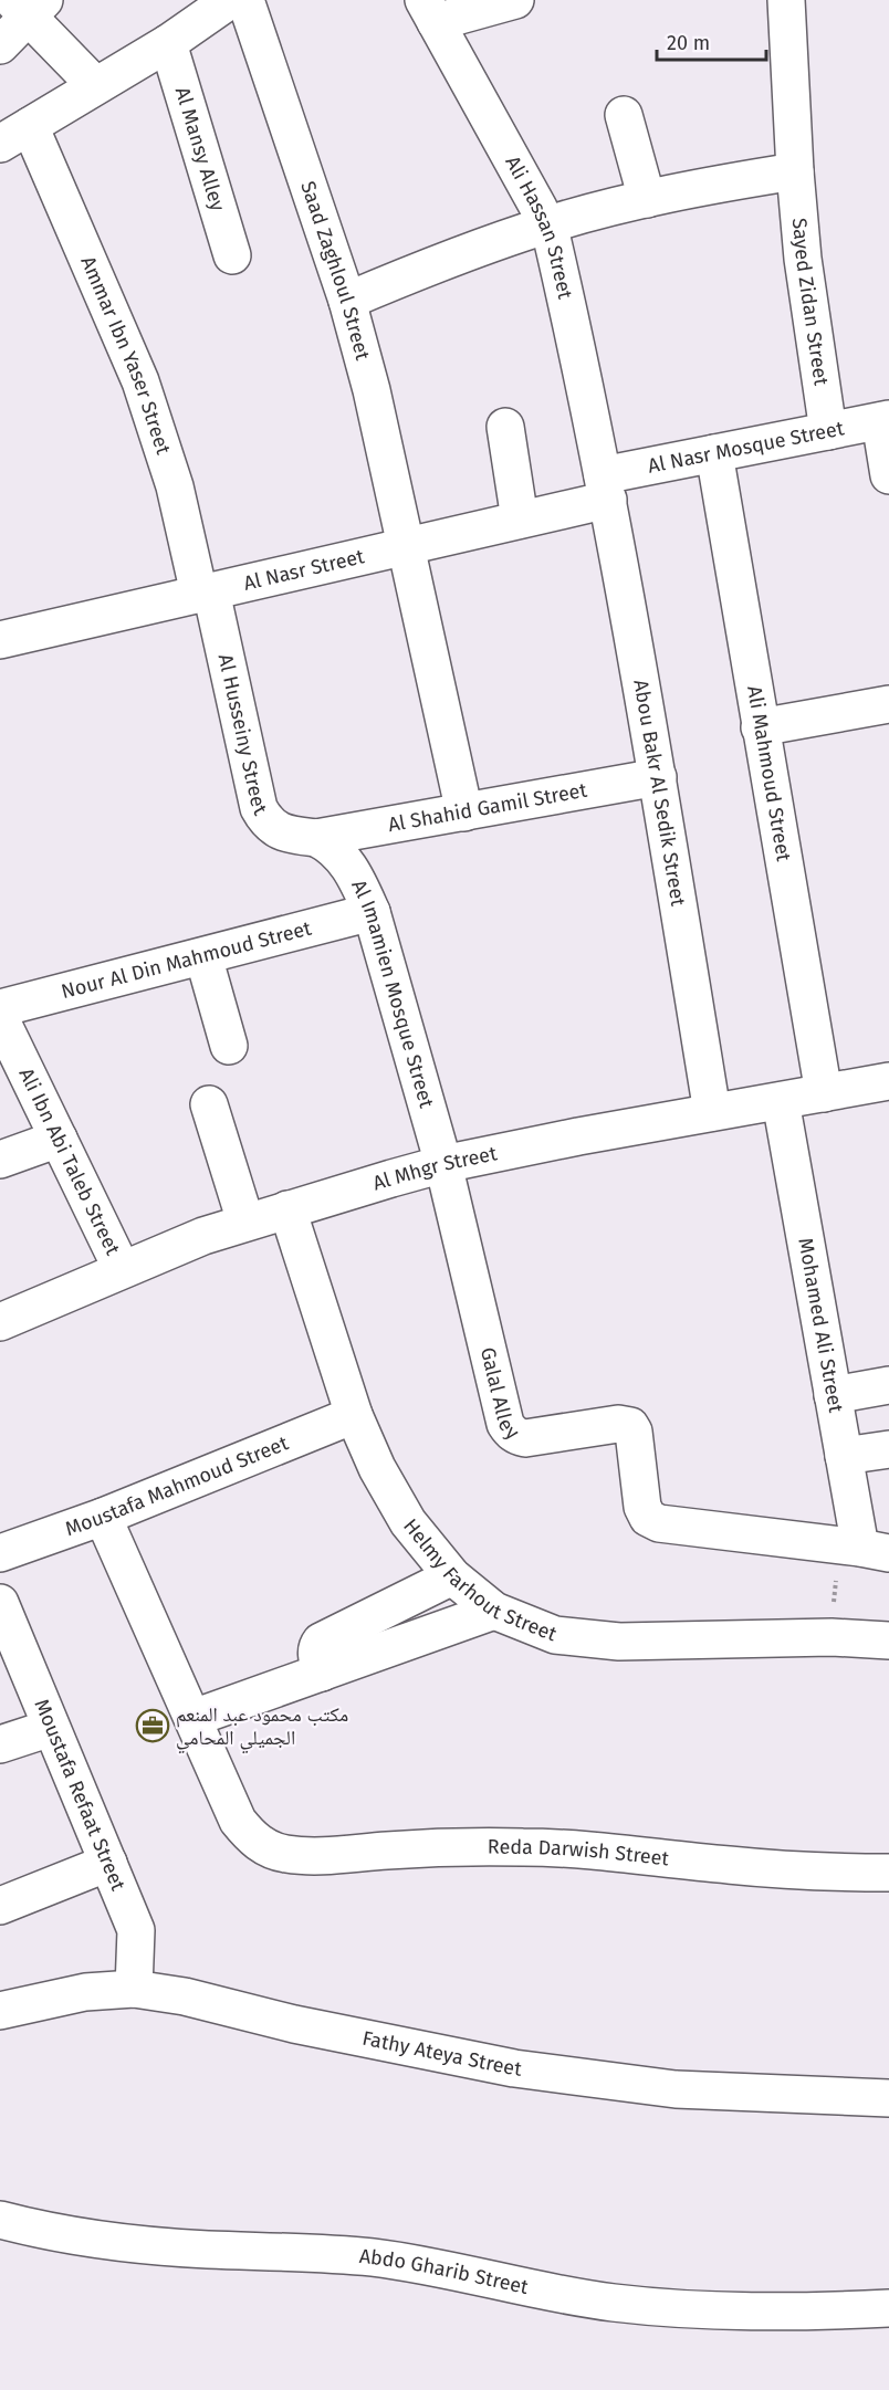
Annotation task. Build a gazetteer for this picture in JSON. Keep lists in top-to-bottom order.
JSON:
{
  "streets": {
    "street": [
      "Al Mansy Alley",
      "Ali Hassan Street",
      "Saad Zaghloul Street",
      "Sayed Zidan Street",
      "Ammar Ibn Yaser Street",
      "Al Nasr Mosque Street",
      "Al Nasr Street",
      "Al Husseiny Street",
      "Ali Mahmoud Street",
      "Abou Bakr Al Sedik Street",
      "Al Shahid Gamil Street",
      "Nour Al Din Mahmoud Street",
      "Al Imamien Mosque Street",
      "Ali Ibn Abi Taleb Street",
      "Al Mhgr Street",
      "Mohamed Ali Street",
      "Galal Alley",
      "Moustafa Mahmoud Street",
      "Helmy Farhout Street",
      "Moustafa Refaat Street",
      "Reda Darwish Street",
      "Fathy Ateya Street",
      "Abdo Gharib Street"
    ]
  },
  "crossings": [
    ["Ali Hassan Street", "Al Nasr Mosque Street"],
    ["Ali Hassan Street", "Al Nasr Street"],
    ["Ali Hassan Street", "Abou Bakr Al Sedik Street"],
    ["Saad Zaghloul Street", "Al Nasr Street"],
    ["Saad Zaghloul Street", "Al Shahid Gamil Street"],
    ["Sayed Zidan Street", "Al Nasr Mosque Street"],
    ["Ammar Ibn Yaser Street", "Al Nasr Street"],
    ["Ammar Ibn Yaser Street", "Al Husseiny Street"],
    ["Al Nasr Mosque Street", "Al Nasr Street"],
    ["Al Nasr Mosque Street", "Ali Mahmoud Street"],
    ["Al Nasr Mosque Street", "Abou Bakr Al Sedik Street"],
    ["Al Nasr Street", "Al Husseiny Street"],
    ["Al Nasr Street", "Abou Bakr Al Sedik Street"],
    ["Al Husseiny Street", "Al Shahid Gamil Street"],
    ["Al Husseiny Street", "Al Imamien Mosque Street"],
    ["Ali Mahmoud Street", "Al Mhgr Street"],
    ["Abou Bakr Al Sedik Street", "Al Shahid Gamil Street"],
    ["Abou Bakr Al Sedik Street", "Al Mhgr Street"],
    ["Al Shahid Gamil Street", "Al Imamien Mosque Street"],
    ["Nour Al Din Mahmoud Street", "Al Imamien Mosque Street"],
    ["Al Imamien Mosque Street", "Al Mhgr Street"],
    ["Al Imamien Mosque Street", "Galal Alley"],
    ["Ali Ibn Abi Taleb Street", "Al Mhgr Street"],
    ["Al Mhgr Street", "Mohamed Ali Street"],
    ["Al Mhgr Street", "Galal Alley"],
    ["Al Mhgr Street", "Helmy Farhout Street"],
    ["Mohamed Ali Street", "Galal Alley"],
    ["Moustafa Mahmoud Street", "Helmy Farhout Street"],
    ["Moustafa Refaat Street", "Fathy Ateya Street"]
  ],
  "places": {
    "office": ["مكتب محمود عبد المنعم الجميلي المحامي"]
  },
  "scale_bar": "20 m"
}
